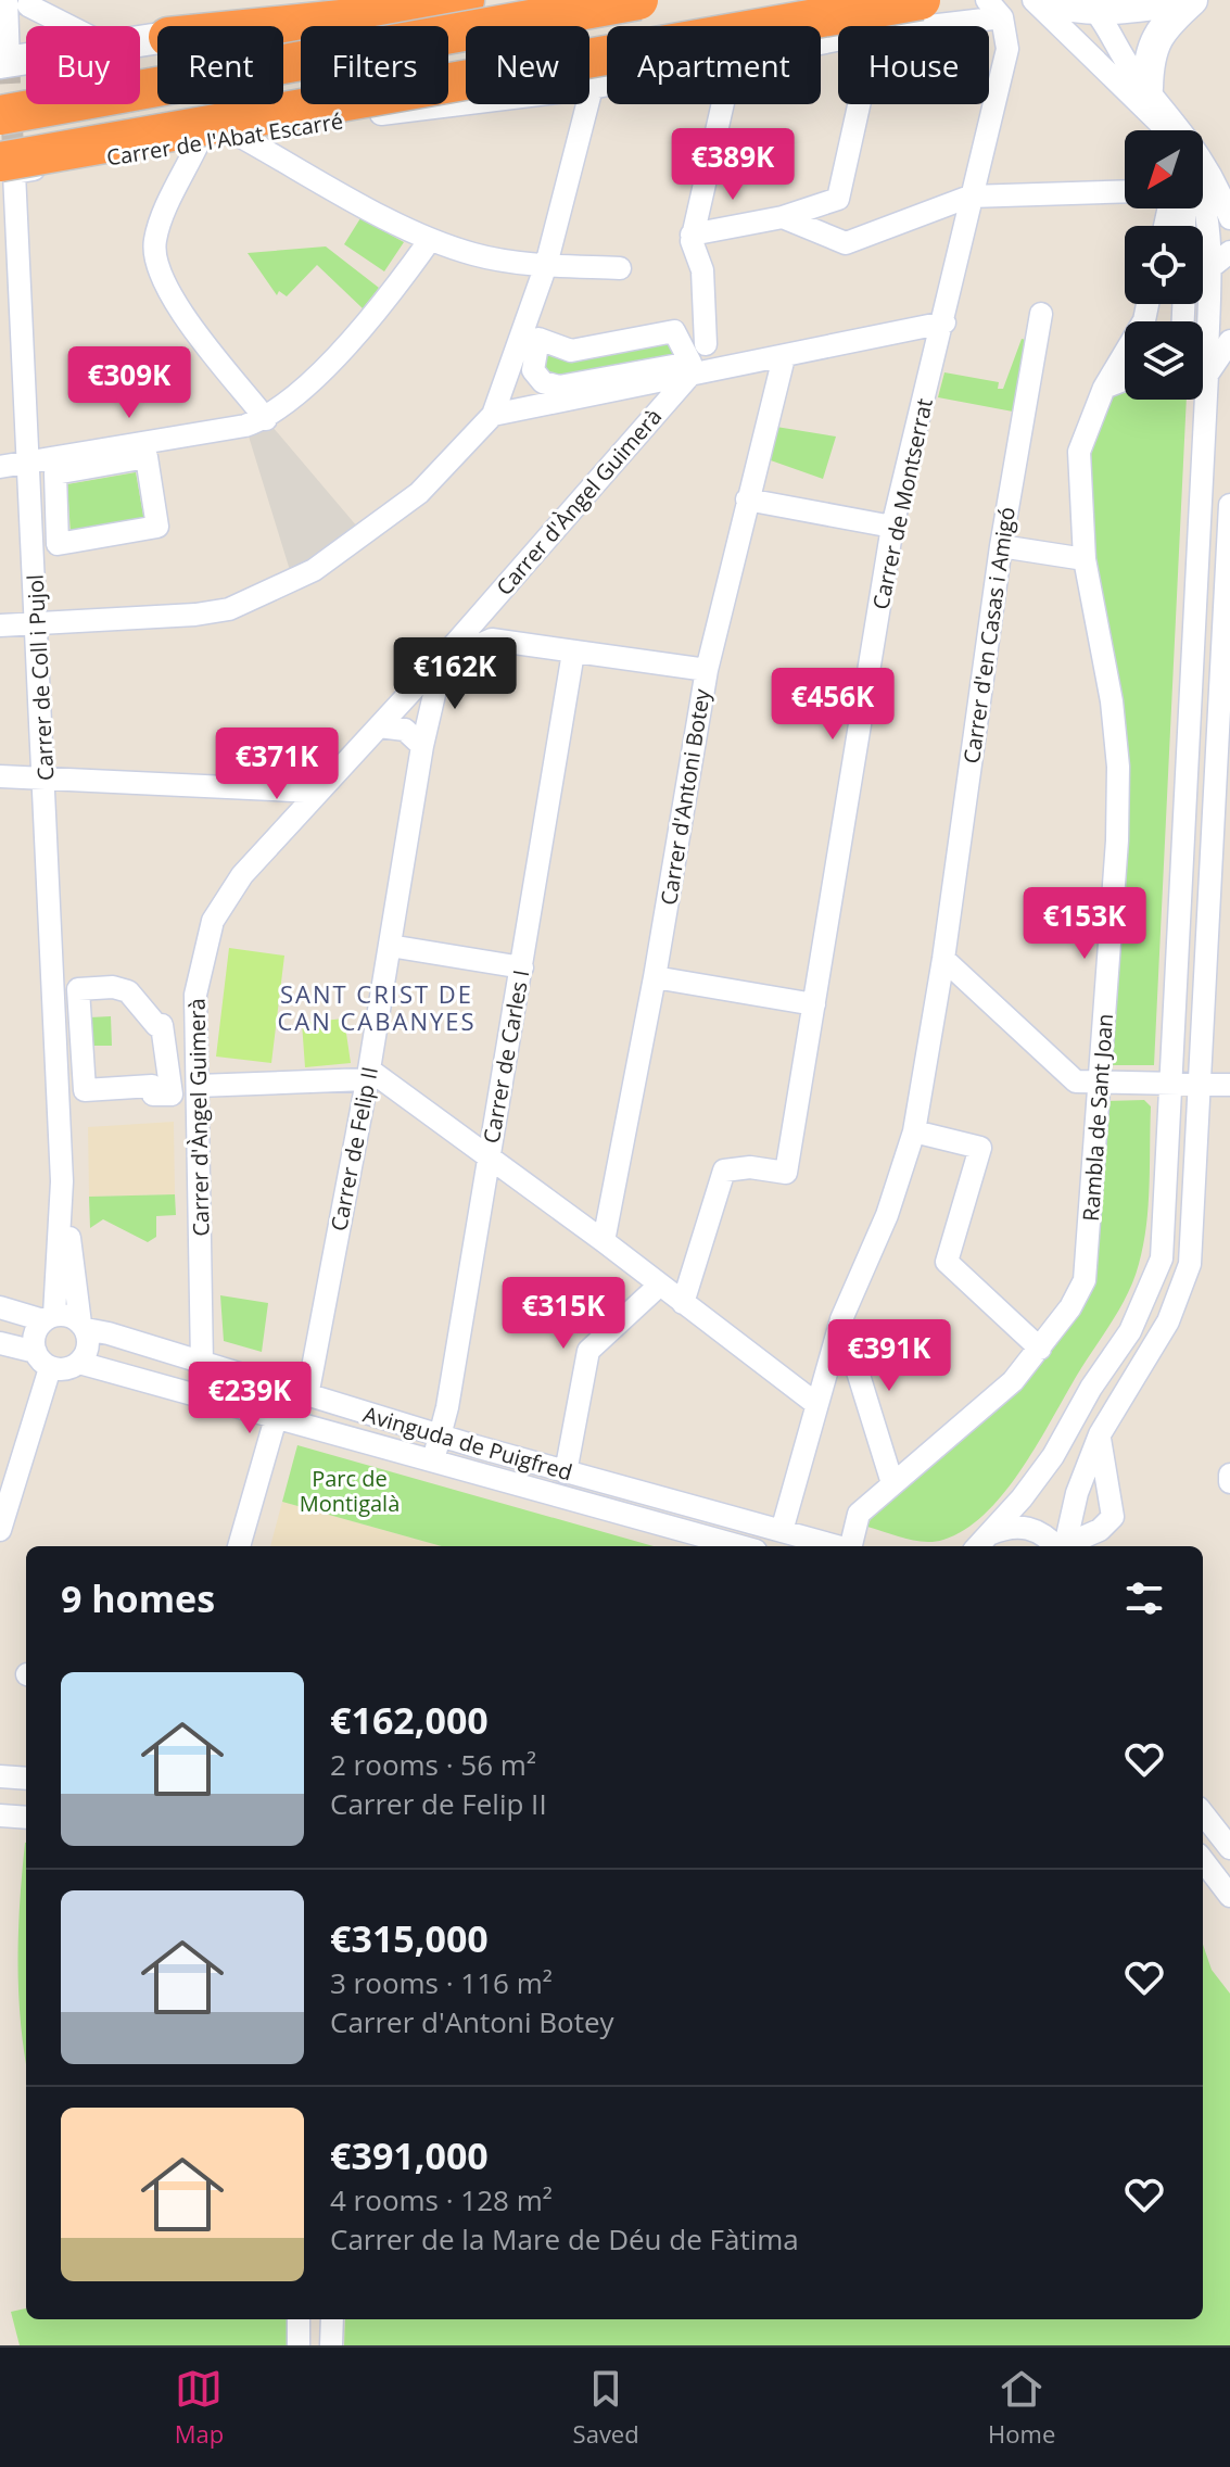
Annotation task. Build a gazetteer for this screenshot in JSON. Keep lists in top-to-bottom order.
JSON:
{
  "streets": {
    "street": [
      "Carrer de l'Abat Escarré",
      "Carrer d'Àngel Guimerà",
      "Carrer de Montserrat",
      "Carrer d'en Casas i Amigó",
      "Carrer de Coll i Pujol",
      "Carrer d'Antoni Botey",
      "Carrer de Carles I",
      "Rambla de Sant Joan",
      "Carrer de Felip II",
      "Avinguda de Puigfred"
    ]
  },
  "crossings": [
    ["Carrer de l'Abat Escarré", "Carrer de Montserrat"],
    ["Carrer de l'Abat Escarré", "Carrer de Coll i Pujol"],
    ["Carrer d'Àngel Guimerà", "Avinguda de Puigfred"],
    ["Carrer d'en Casas i Amigó", "Avinguda de Puigfred"],
    ["Carrer de Coll i Pujol", "Avinguda de Puigfred"],
    ["Carrer de Carles I", "Avinguda de Puigfred"],
    ["Carrer de Felip II", "Avinguda de Puigfred"]
  ],
  "districts": ["SANT CRIST DE CAN CABANYES"],
  "parks": ["Parc de Montigalà"],
  "north": "bottom left",
  "page": {
    "chip": [
      "Buy",
      "Rent",
      "Filters",
      "New",
      "Apartment",
      "House"
    ],
    "price": [
      "€389K",
      "€309K",
      "€162K",
      "€456K",
      "€371K",
      "€153K",
      "€315K",
      "€391K",
      "€239K"
    ],
    "heading": "9 homes",
    "list": [
      {
        "name": "€162,000",
        "note": "2 rooms · 56 m² · Carrer de Felip II"
      },
      {
        "name": "€315,000",
        "note": "3 rooms · 116 m² · Carrer d'Antoni Botey"
      },
      {
        "name": "€391,000",
        "note": "4 rooms · 128 m² · Carrer de la Mare de Déu de Fàtima"
      }
    ],
    "tabs": ["Map", "Saved", "Home"]
  }
}
